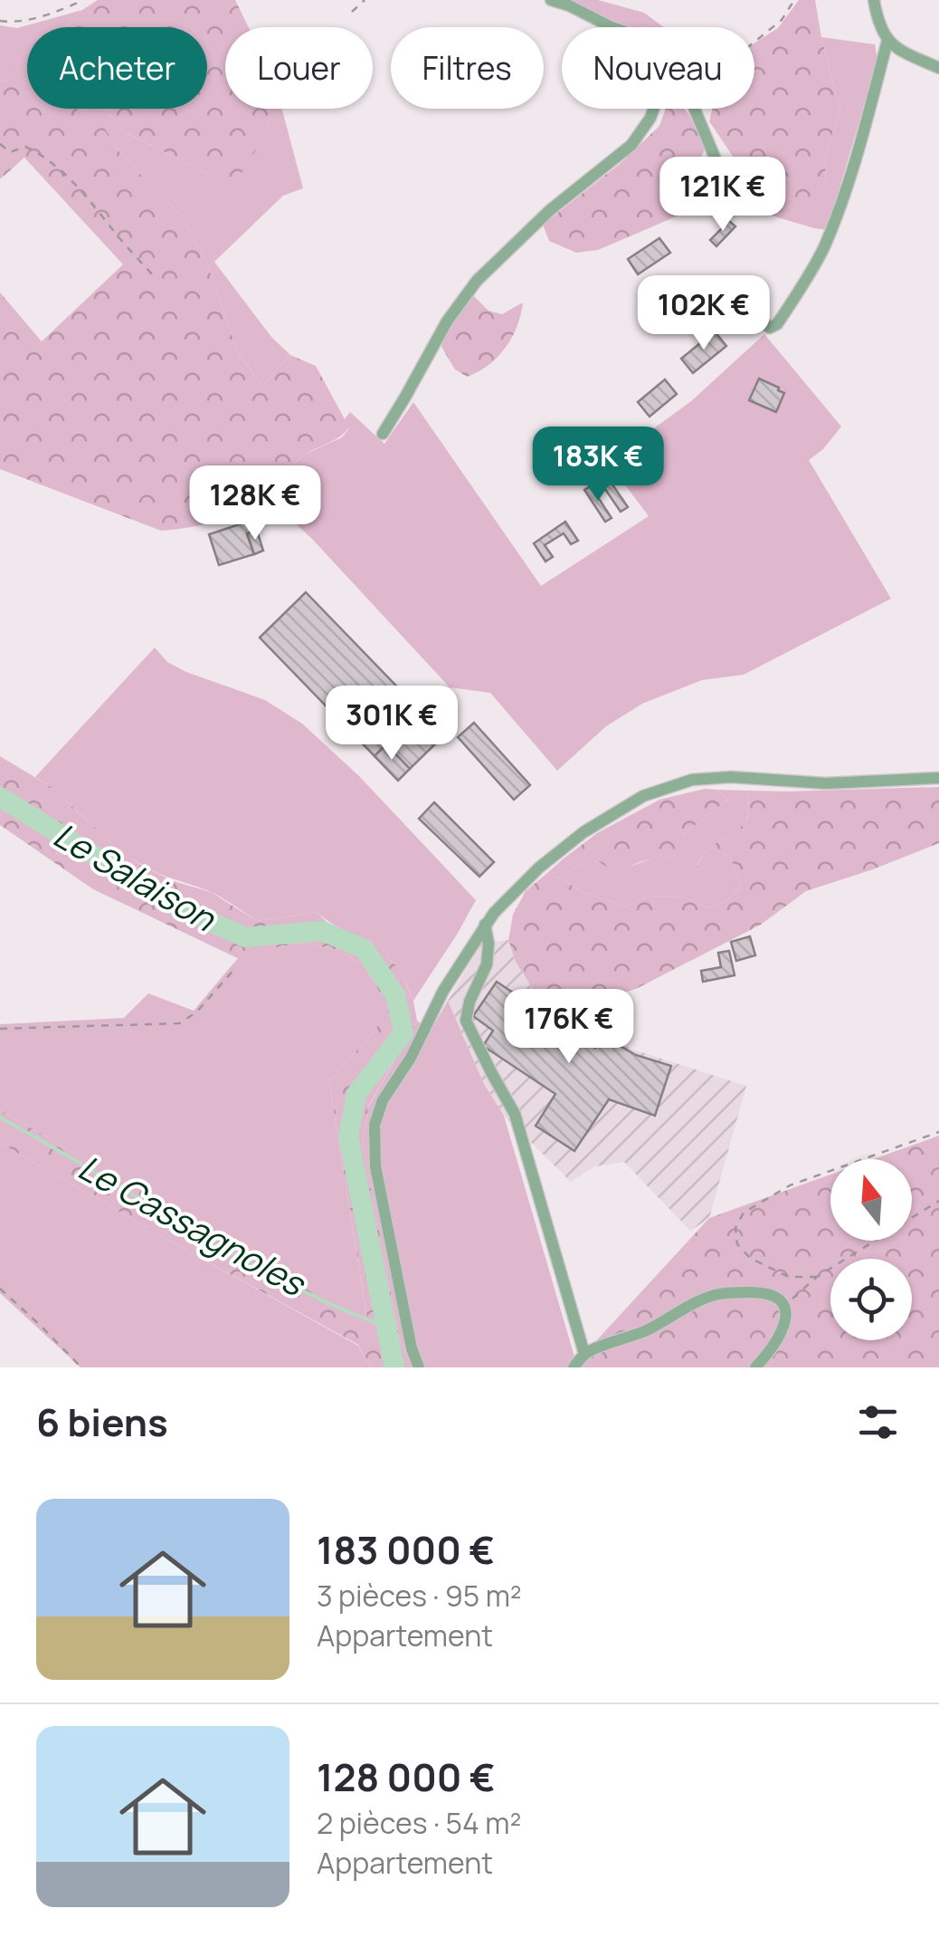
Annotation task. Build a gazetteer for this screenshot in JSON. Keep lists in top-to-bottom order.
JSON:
{
  "water": ["Le Salaison", "Le Cassagnoles"],
  "north": "top",
  "page": {
    "chip": [
      "Acheter",
      "Louer",
      "Filtres",
      "Nouveau"
    ],
    "price": [
      "121K €",
      "102K €",
      "183K €",
      "128K €",
      "301K €",
      "176K €"
    ],
    "heading": "6 biens",
    "list": [
      {
        "name": "183 000 €",
        "note": "3 pièces · 95 m² · Appartement"
      },
      {
        "name": "128 000 €",
        "note": "2 pièces · 54 m² · Appartement"
      }
    ]
  }
}
